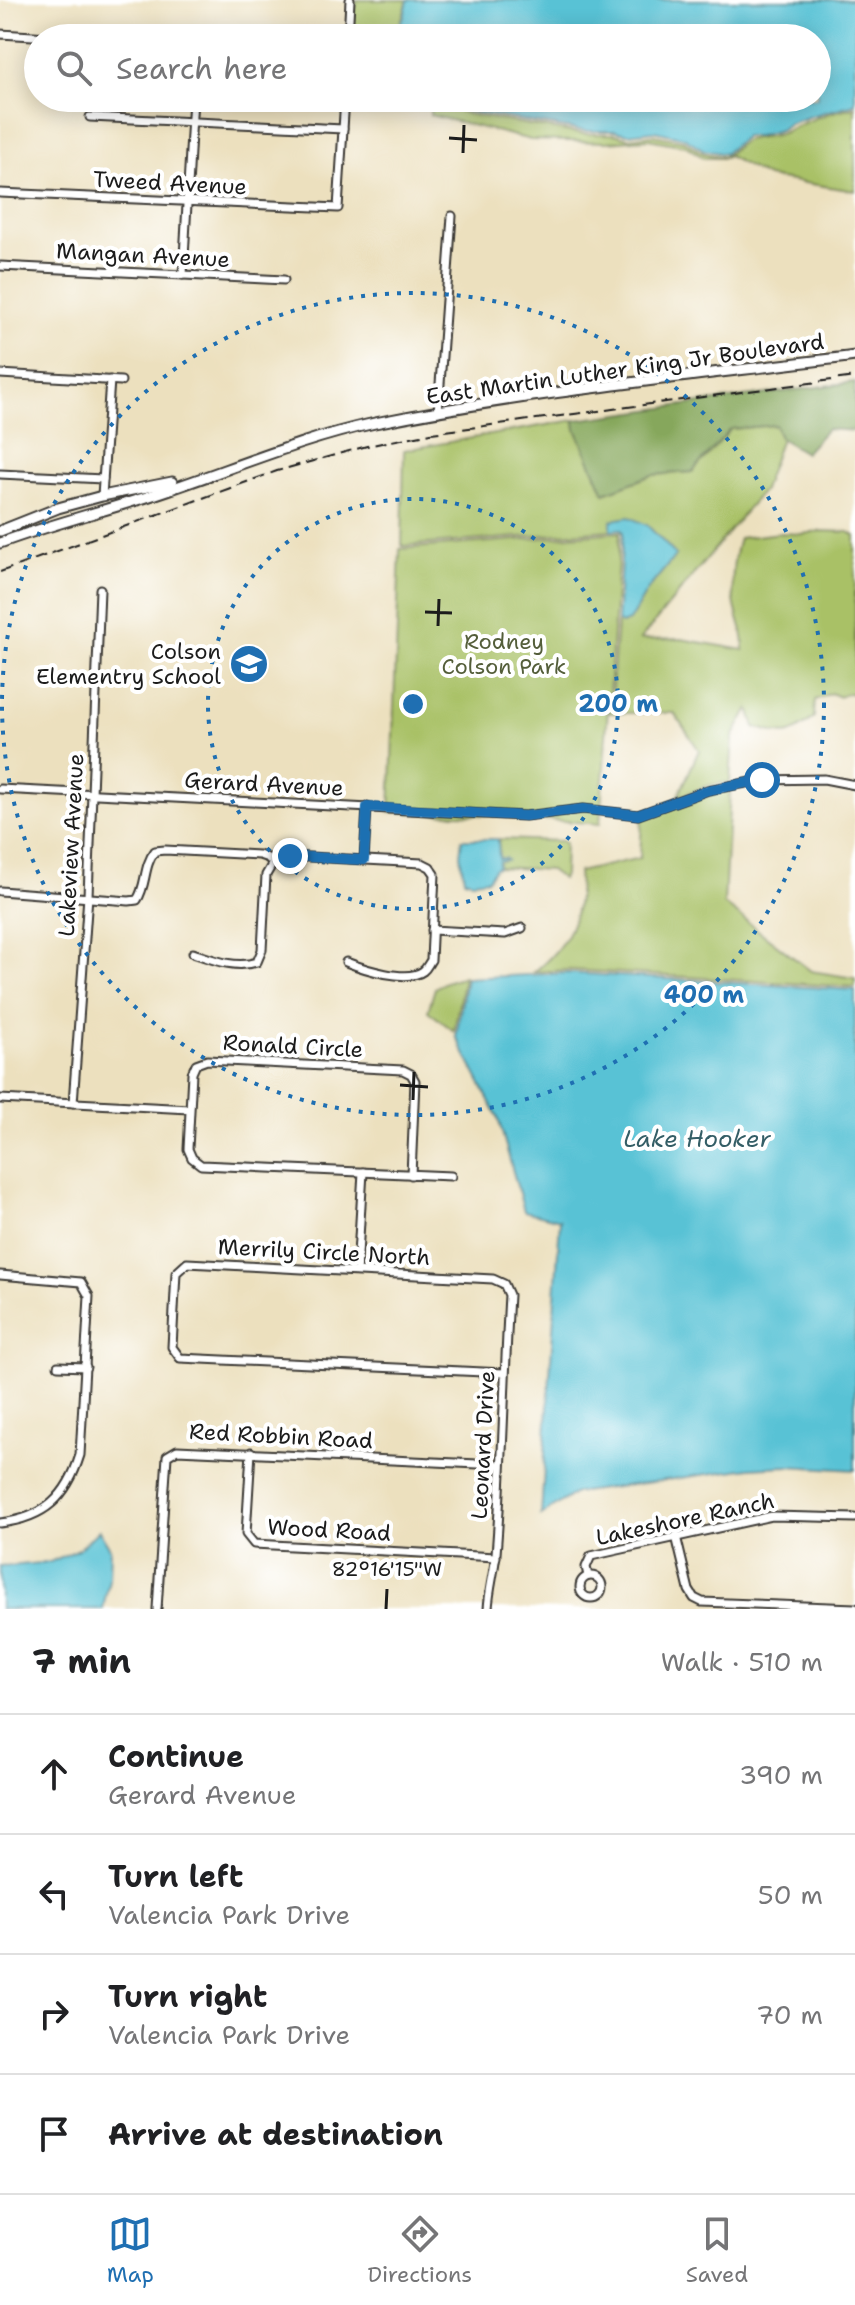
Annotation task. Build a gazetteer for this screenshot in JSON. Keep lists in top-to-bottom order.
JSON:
{
  "streets": {
    "main road": ["East Martin Luther King Jr Boulevard"],
    "street": [
      "Tweed Avenue",
      "Mangan Avenue",
      "Gerard Avenue",
      "Lakeview Avenue",
      "Ronald Circle",
      "Merrily Circle North",
      "Red Robbin Road",
      "Leonard Drive",
      "Lakeshore Ranch",
      "Wood Road"
    ]
  },
  "crossings": [
    ["Gerard Avenue", "Lakeview Avenue"],
    ["Merrily Circle North", "Leonard Drive"],
    ["Red Robbin Road", "Leonard Drive"],
    ["Red Robbin Road", "Wood Road"],
    ["Leonard Drive", "Wood Road"]
  ],
  "water": ["Lake Hooker"],
  "parks": ["Rodney Colson Park"],
  "places": {
    "school or university": ["Colson Elementry School"]
  },
  "page": {
    "search": "Search here",
    "heading": ["7 min", "Walk · 510 m"],
    "list": [
      ["Continue", "Gerard Avenue", "390 m"],
      ["Turn left", "Valencia Park Drive", "50 m"],
      ["Turn right", "Valencia Park Drive", "70 m"],
      "Arrive at destination"
    ],
    "nav": ["Map", "Directions", "Saved"]
  },
  "coordinates": ["82°16'15\"W"],
  "rings": ["200 m", "400 m"]
}
